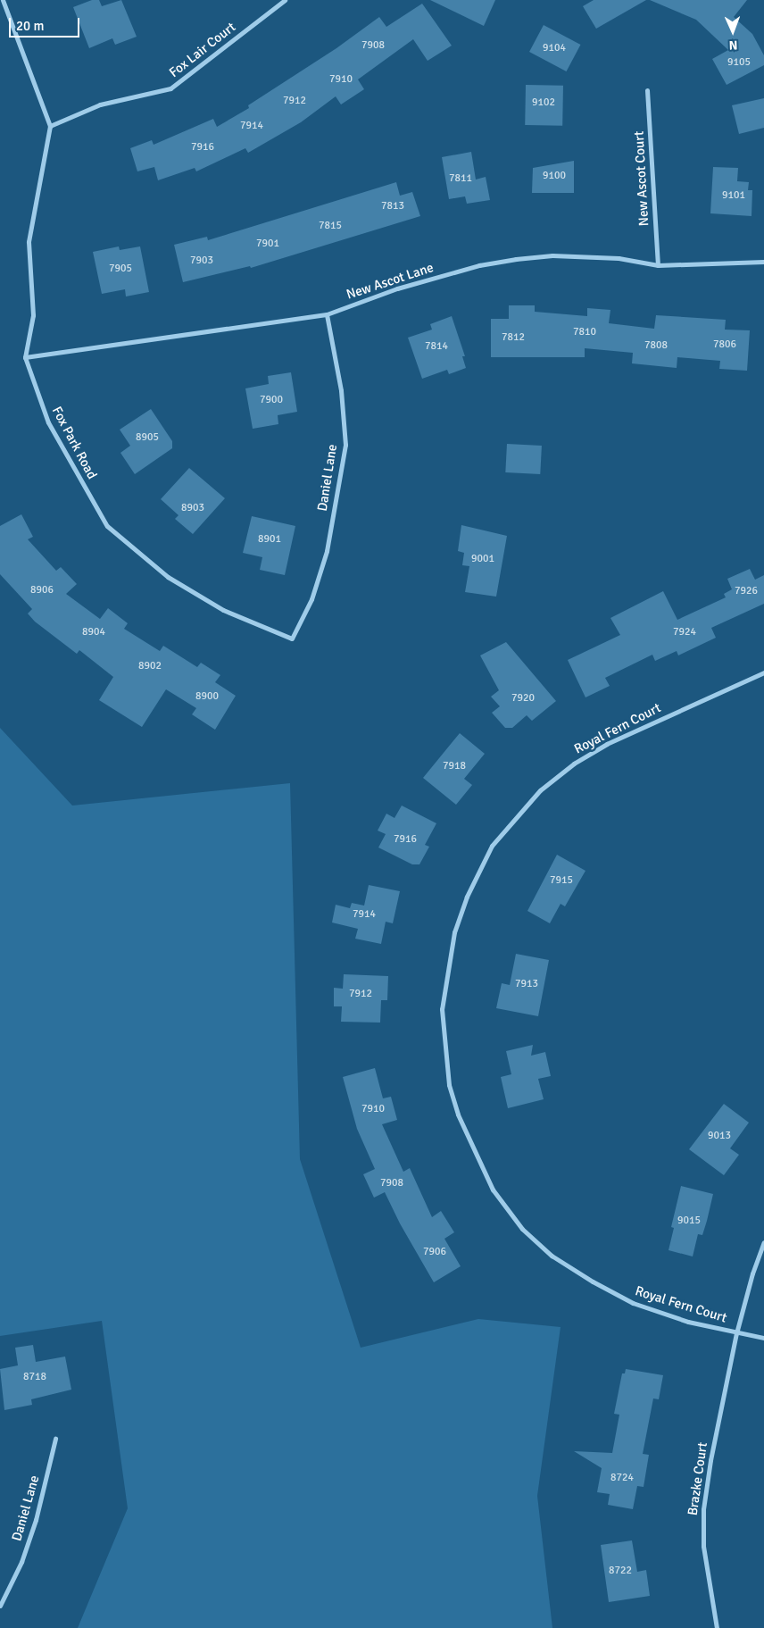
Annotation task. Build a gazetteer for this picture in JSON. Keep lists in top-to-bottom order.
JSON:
{
  "streets": {
    "street": [
      "Fox Lair Court",
      "New Ascot Court",
      "New Ascot Lane",
      "Fox Park Road",
      "Daniel Lane",
      "Royal Fern Court",
      "Brazke Court"
    ]
  },
  "crossings": [
    ["New Ascot Court", "New Ascot Lane"],
    ["New Ascot Lane", "Fox Park Road"],
    ["New Ascot Lane", "Daniel Lane"],
    ["Fox Park Road", "Daniel Lane"],
    ["Royal Fern Court", "Brazke Court"]
  ],
  "house_numbers": [
    "7908",
    "9104",
    "9105",
    "7910",
    "7912",
    "9102",
    "7914",
    "7916",
    "9100",
    "7811",
    "9101",
    "7813",
    "7815",
    "7901",
    "7903",
    "7905",
    "7810",
    "7812",
    "7806",
    "7808",
    "7814",
    "7900",
    "8905",
    "8903",
    "8901",
    "9001",
    "8906",
    "7926",
    "8904",
    "7924",
    "8902",
    "8900",
    "7920",
    "7918",
    "7916",
    "7915",
    "7914",
    "7913",
    "7912",
    "7910",
    "9013",
    "7908",
    "9015",
    "7906",
    "8718",
    "8724",
    "8722"
  ],
  "scale_bar": "20 m",
  "north": "bottom"
}
